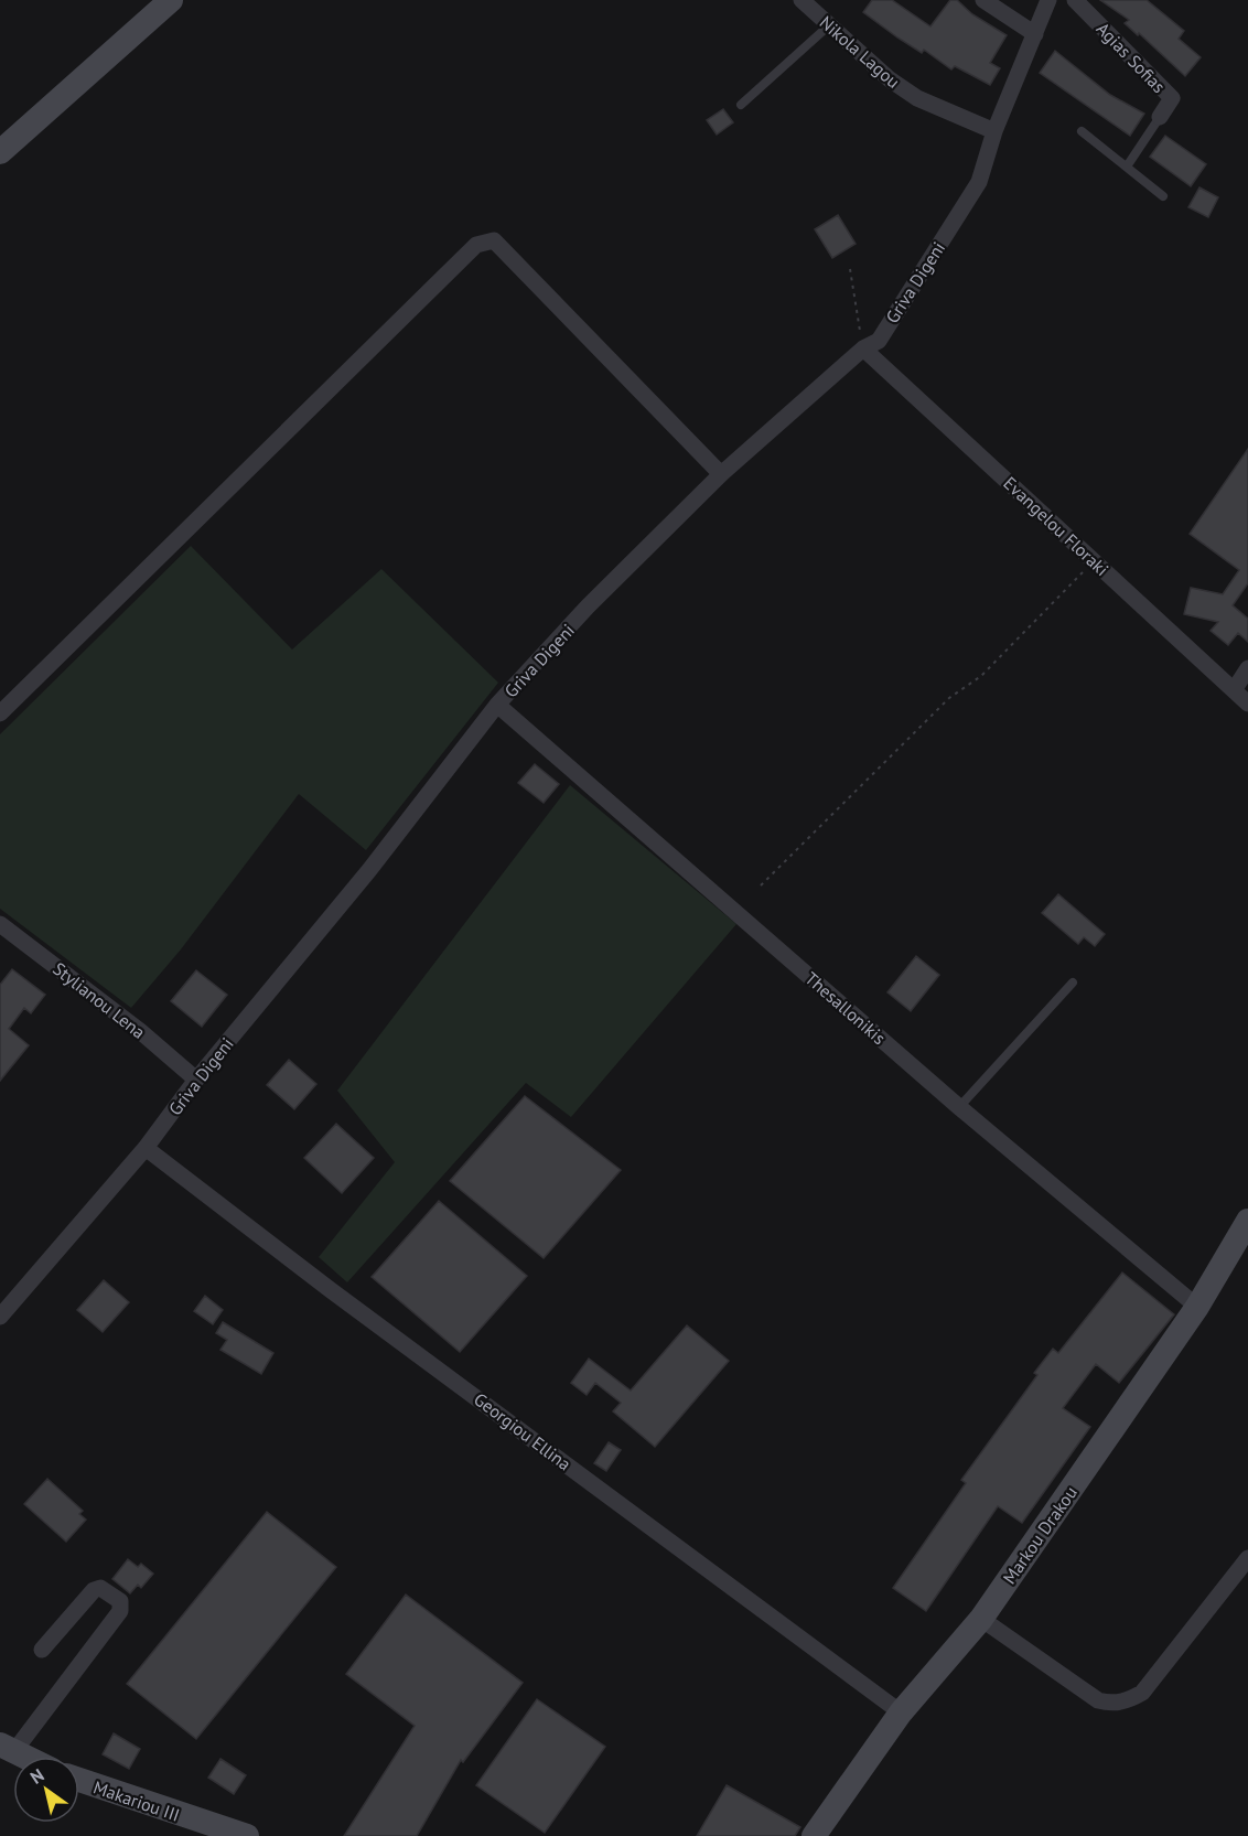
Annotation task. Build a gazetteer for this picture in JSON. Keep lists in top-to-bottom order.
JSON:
{
  "streets": {
    "street": [
      "Nikola Lagou",
      "Agias Sofias",
      "Griva Digeni",
      "Evangelou Floraki",
      "Stylianou Lena",
      "Thesallonikis",
      "Georgiou Ellina",
      "Markou Drakou",
      "Makariou III"
    ]
  },
  "crossings": [
    ["Nikola Lagou", "Griva Digeni"],
    ["Griva Digeni", "Evangelou Floraki"],
    ["Griva Digeni", "Stylianou Lena"],
    ["Griva Digeni", "Thesallonikis"],
    ["Griva Digeni", "Georgiou Ellina"],
    ["Thesallonikis", "Markou Drakou"],
    ["Georgiou Ellina", "Markou Drakou"]
  ],
  "north": "top left"
}
